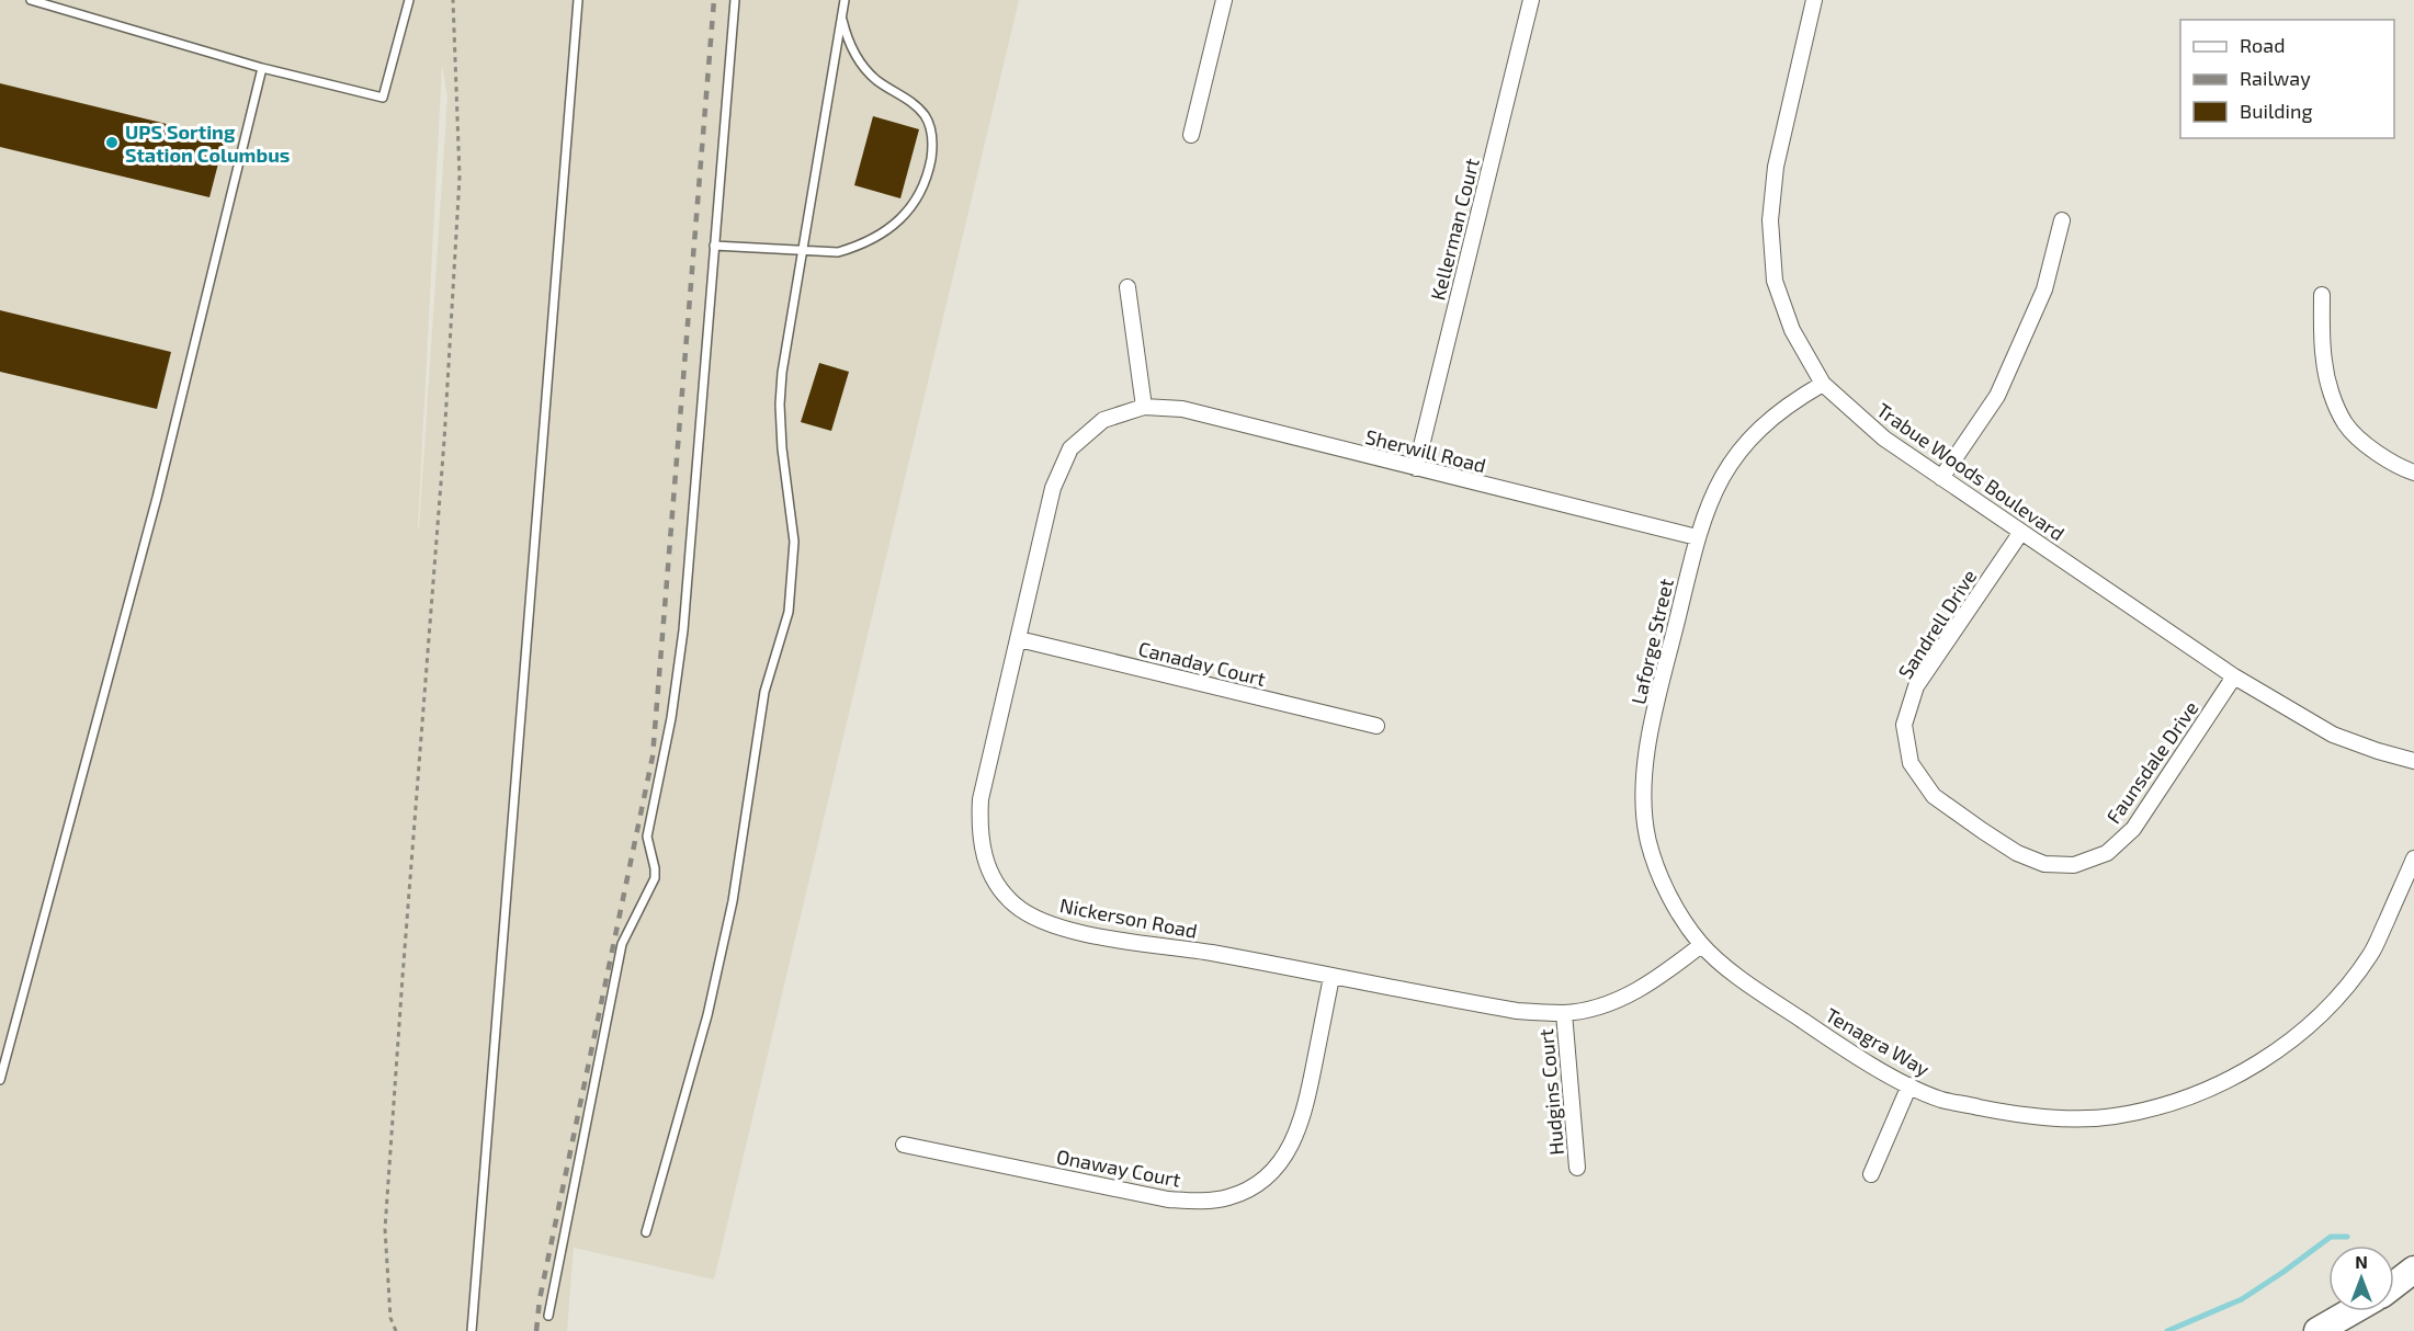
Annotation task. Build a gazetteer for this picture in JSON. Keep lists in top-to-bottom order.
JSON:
{
  "streets": {
    "street": [
      "Kellerman Court",
      "Sherwill Road",
      "Trabue Woods Boulevard",
      "Sandrell Drive",
      "Laforge Street",
      "Canaday Court",
      "Faunsdale Drive",
      "Nickerson Road",
      "Tenagra Way",
      "Hudgins Court",
      "Onaway Court"
    ]
  },
  "crossings": [
    ["Kellerman Court", "Sherwill Road"],
    ["Sherwill Road", "Laforge Street"],
    ["Sherwill Road", "Nickerson Road"],
    ["Trabue Woods Boulevard", "Sandrell Drive"],
    ["Trabue Woods Boulevard", "Laforge Street"],
    ["Trabue Woods Boulevard", "Faunsdale Drive"],
    ["Sandrell Drive", "Faunsdale Drive"],
    ["Laforge Street", "Nickerson Road"],
    ["Laforge Street", "Tenagra Way"],
    ["Canaday Court", "Nickerson Road"],
    ["Nickerson Road", "Tenagra Way"],
    ["Nickerson Road", "Hudgins Court"],
    ["Nickerson Road", "Onaway Court"]
  ],
  "places": ["UPS Sorting Station Columbus"],
  "legend": ["Road", "Railway", "Building"],
  "north": "top"
}
